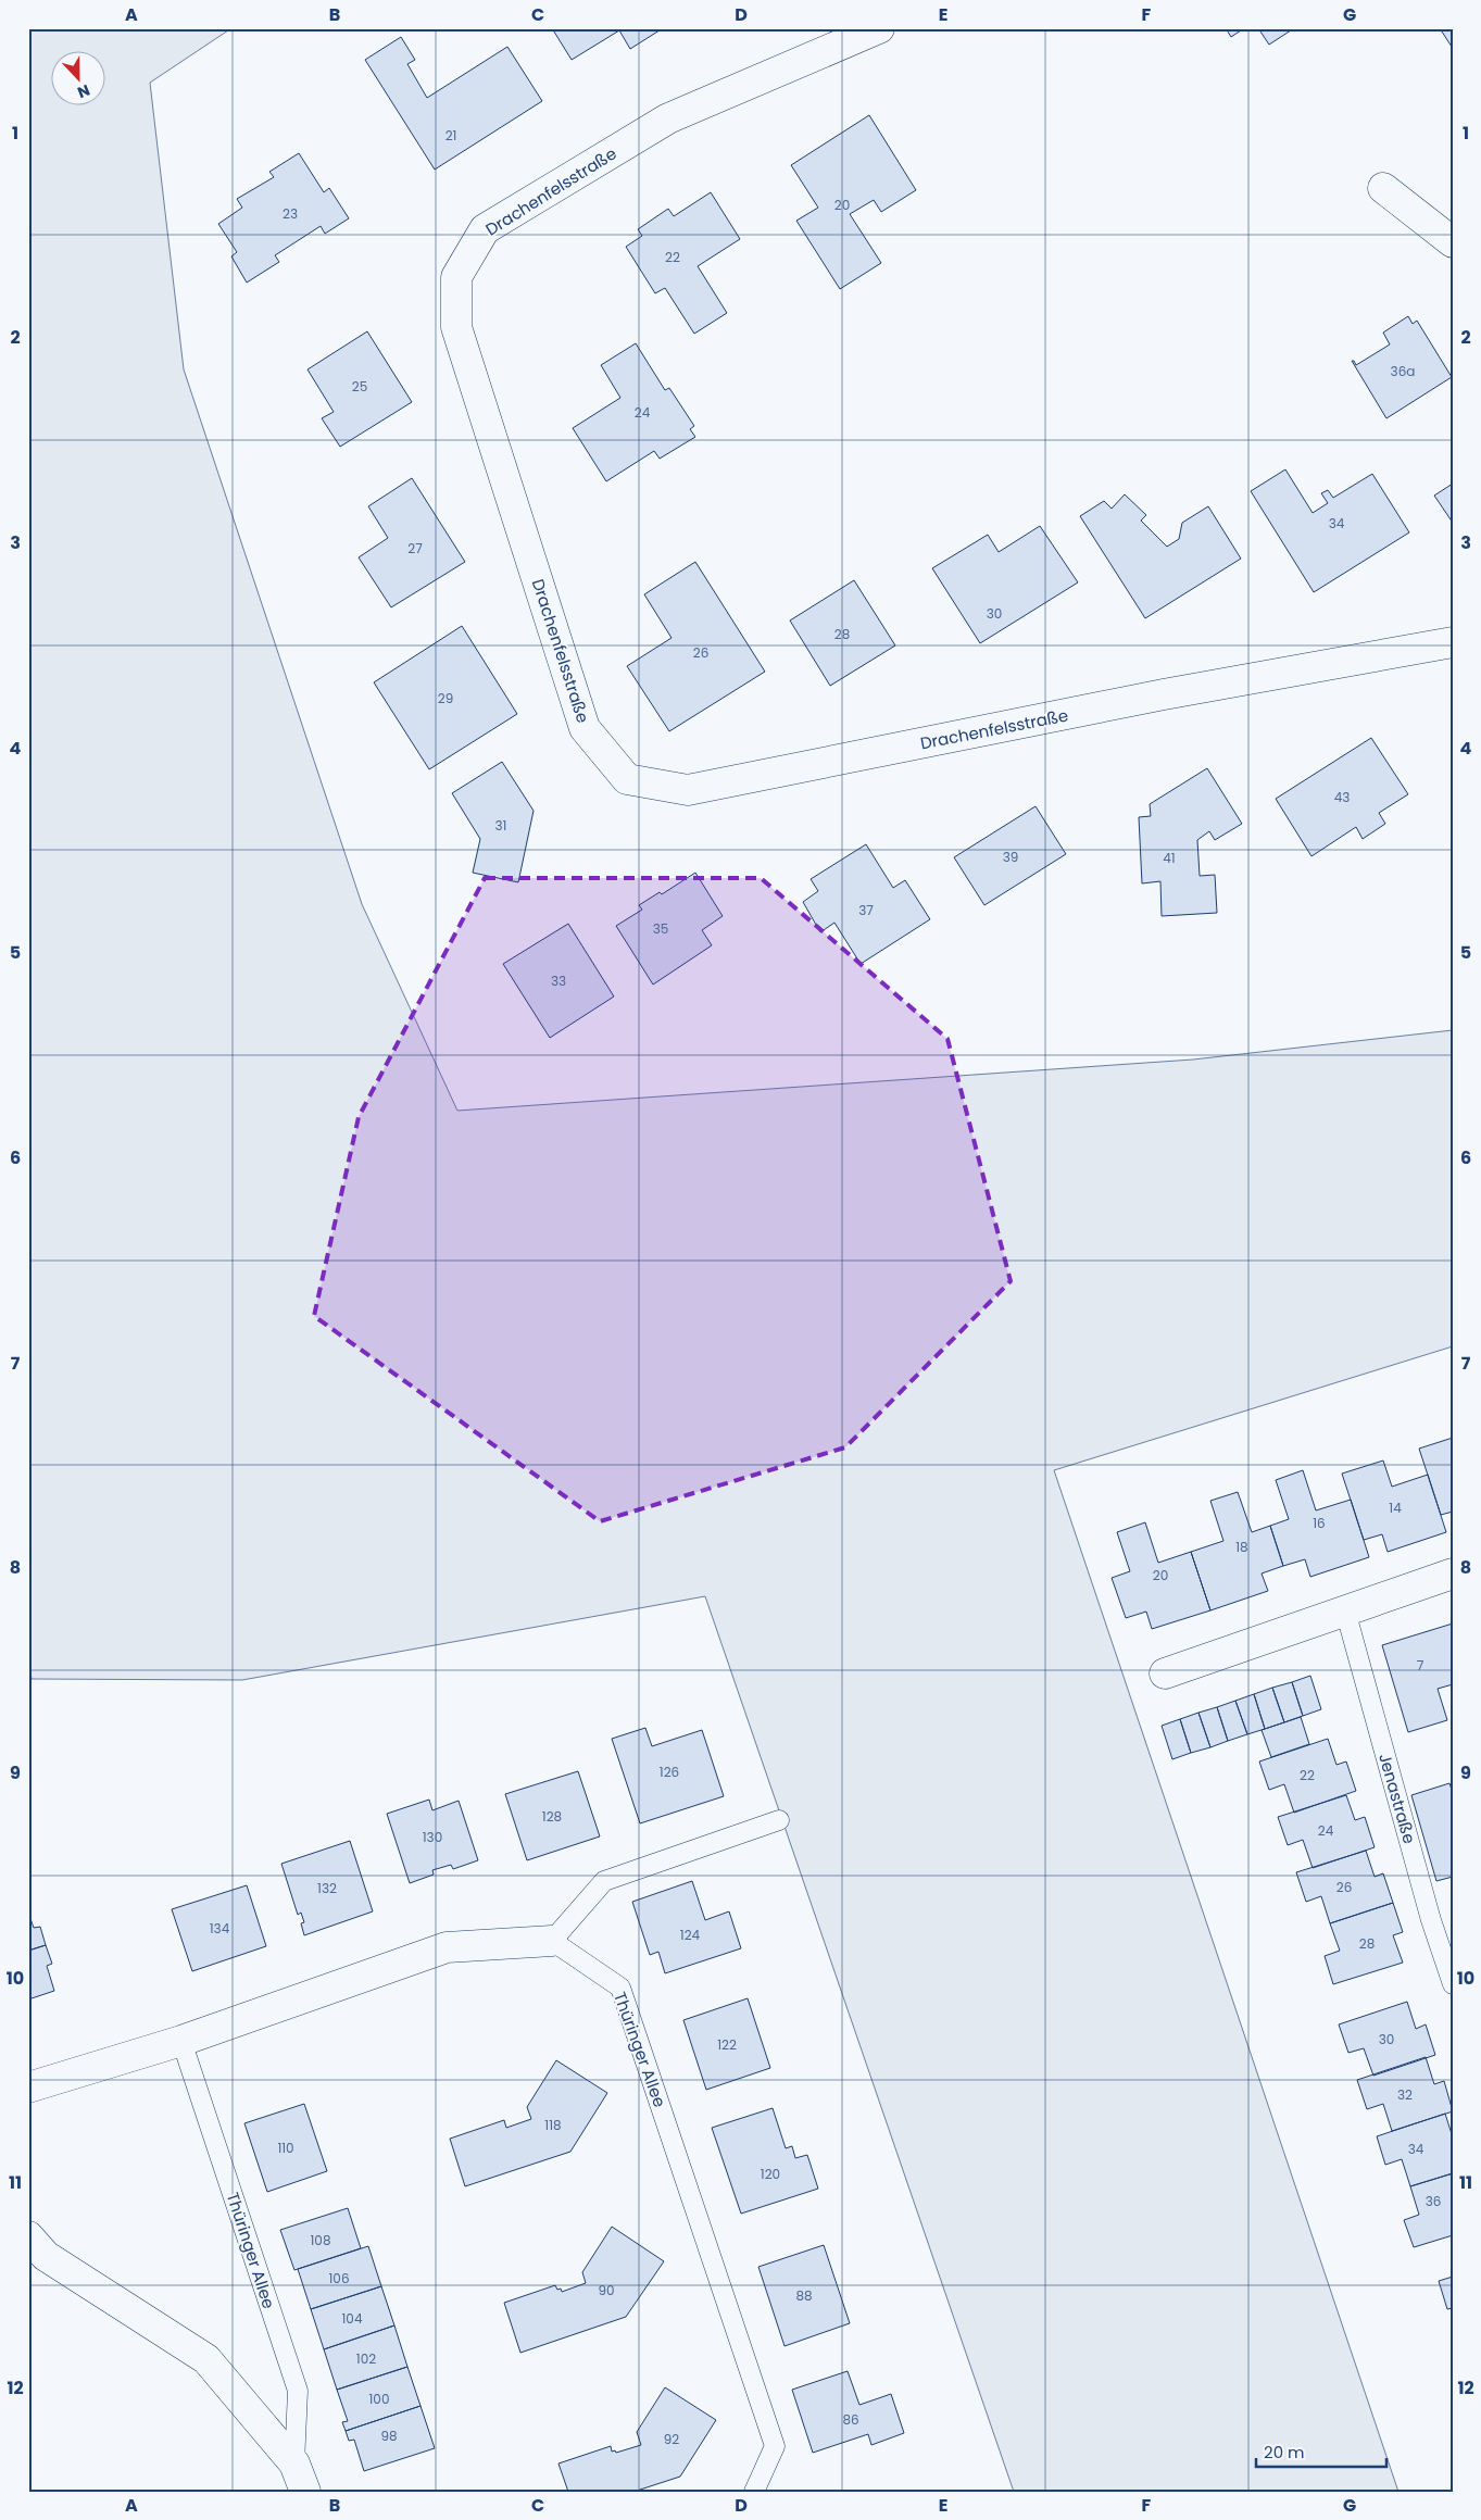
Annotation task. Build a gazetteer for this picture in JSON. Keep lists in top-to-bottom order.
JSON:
{
  "streets": {
    "street": ["Drachenfelsstraße", "Thüringer Allee"],
    "lane": ["Jenastraße"]
  },
  "house_numbers": [
    "21",
    "20",
    "23",
    "22",
    "36a",
    "25",
    "24",
    "34",
    "27",
    "30",
    "28",
    "26",
    "29",
    "43",
    "31",
    "39",
    "41",
    "37",
    "35",
    "33",
    "14",
    "16",
    "18",
    "20",
    "7",
    "126",
    "22",
    "128",
    "24",
    "130",
    "26",
    "132",
    "134",
    "124",
    "28",
    "30",
    "122",
    "32",
    "118",
    "110",
    "34",
    "120",
    "36",
    "108",
    "106",
    "90",
    "88",
    "104",
    "102",
    "100",
    "86",
    "98",
    "92"
  ],
  "scale_bar": "20 m",
  "north": "bottom",
  "grid": {
    "columns": [
      "A",
      "B",
      "C",
      "D",
      "E",
      "F",
      "G"
    ],
    "rows": [
      "1",
      "2",
      "3",
      "4",
      "5",
      "6",
      "7",
      "8",
      "9",
      "10",
      "11",
      "12"
    ]
  }
}
